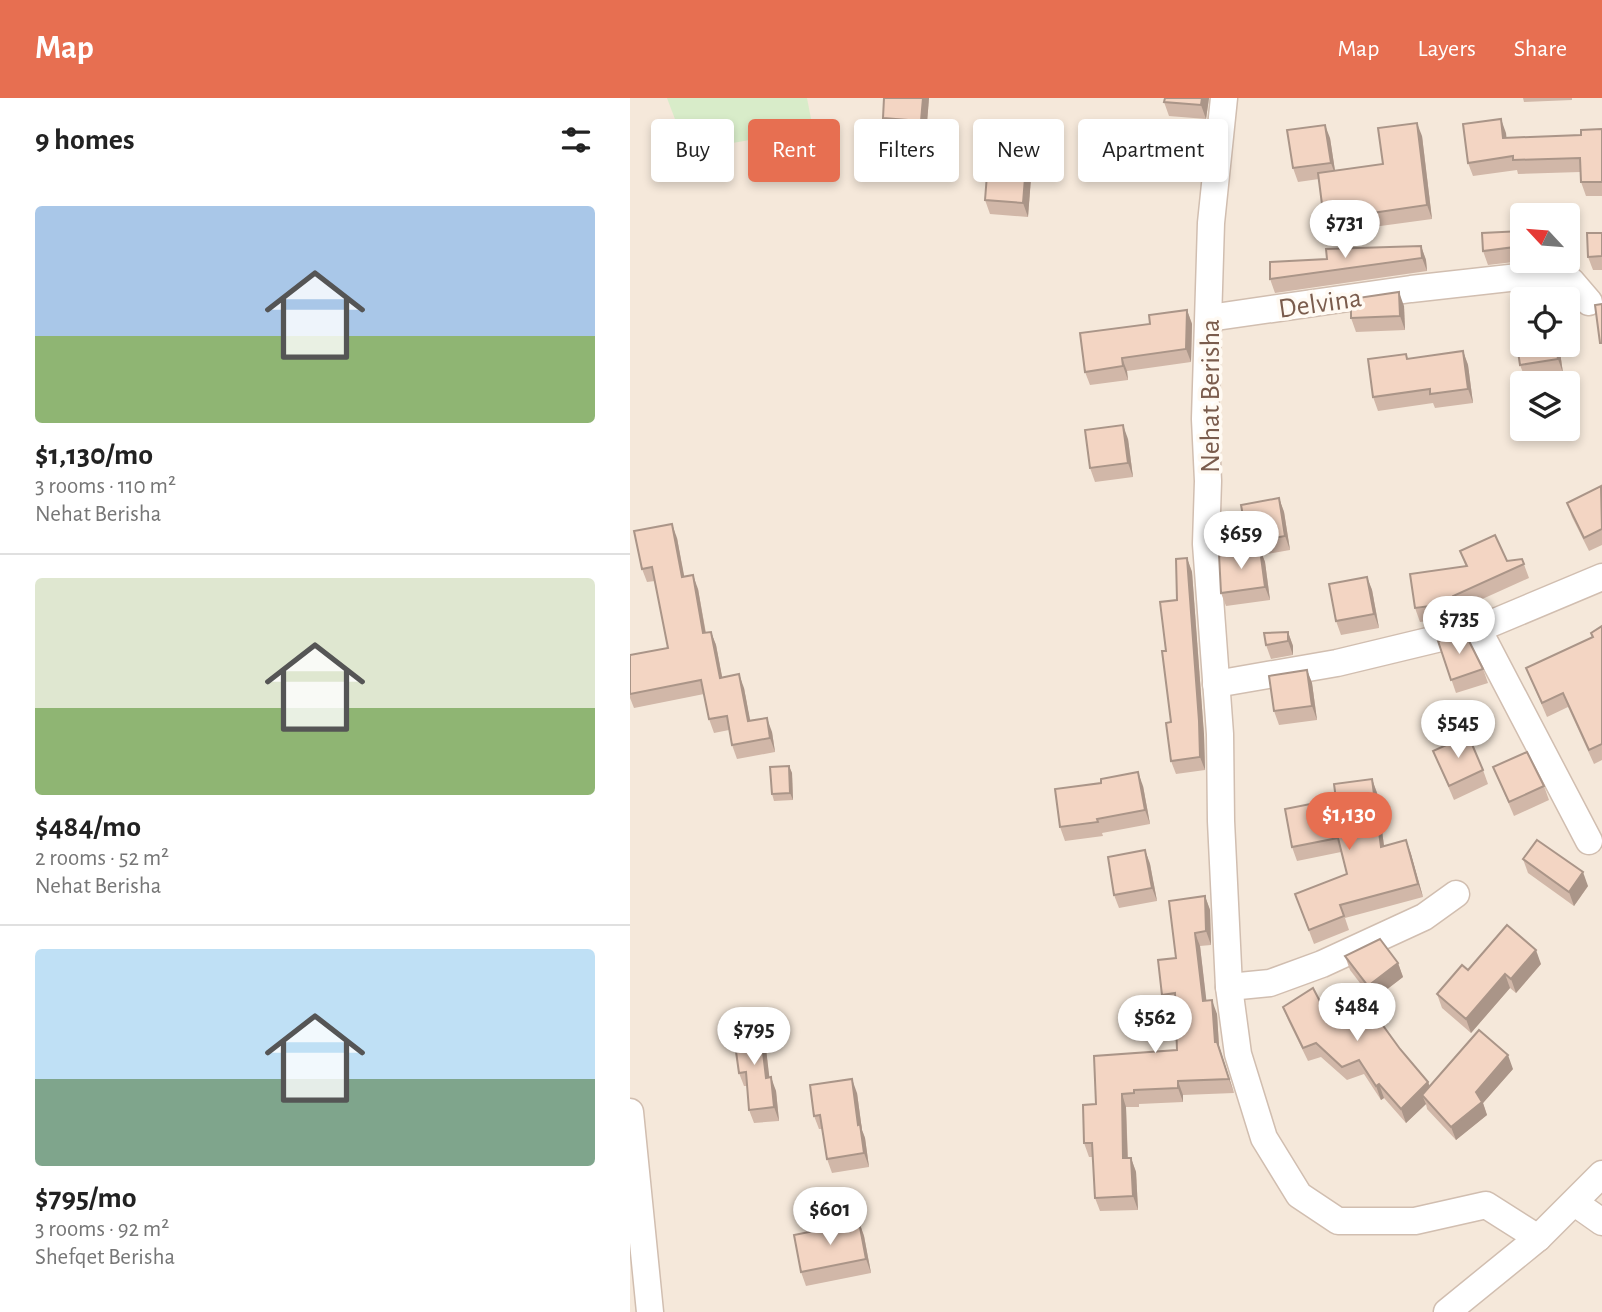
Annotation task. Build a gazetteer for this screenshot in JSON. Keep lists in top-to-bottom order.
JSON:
{
  "streets": {
    "street": ["Delvina", "Nehat Berisha"]
  },
  "crossings": [
    ["Delvina", "Nehat Berisha"]
  ],
  "north": "top left",
  "page": {
    "header": "Map",
    "nav": ["Map", "Layers", "Share"],
    "heading": "9 homes",
    "chip": [
      "Buy",
      "Rent",
      "Filters",
      "New",
      "Apartment"
    ],
    "list": [
      {
        "name": "$1,130/mo",
        "note": "3 rooms · 110 m² · Nehat Berisha"
      },
      {
        "name": "$484/mo",
        "note": "2 rooms · 52 m² · Nehat Berisha"
      },
      {
        "name": "$795/mo",
        "note": "3 rooms · 92 m² · Shefqet Berisha"
      }
    ],
    "price": [
      "$731",
      "$659",
      "$735",
      "$545",
      "$1,130",
      "$484",
      "$562",
      "$795",
      "$601"
    ]
  }
}
